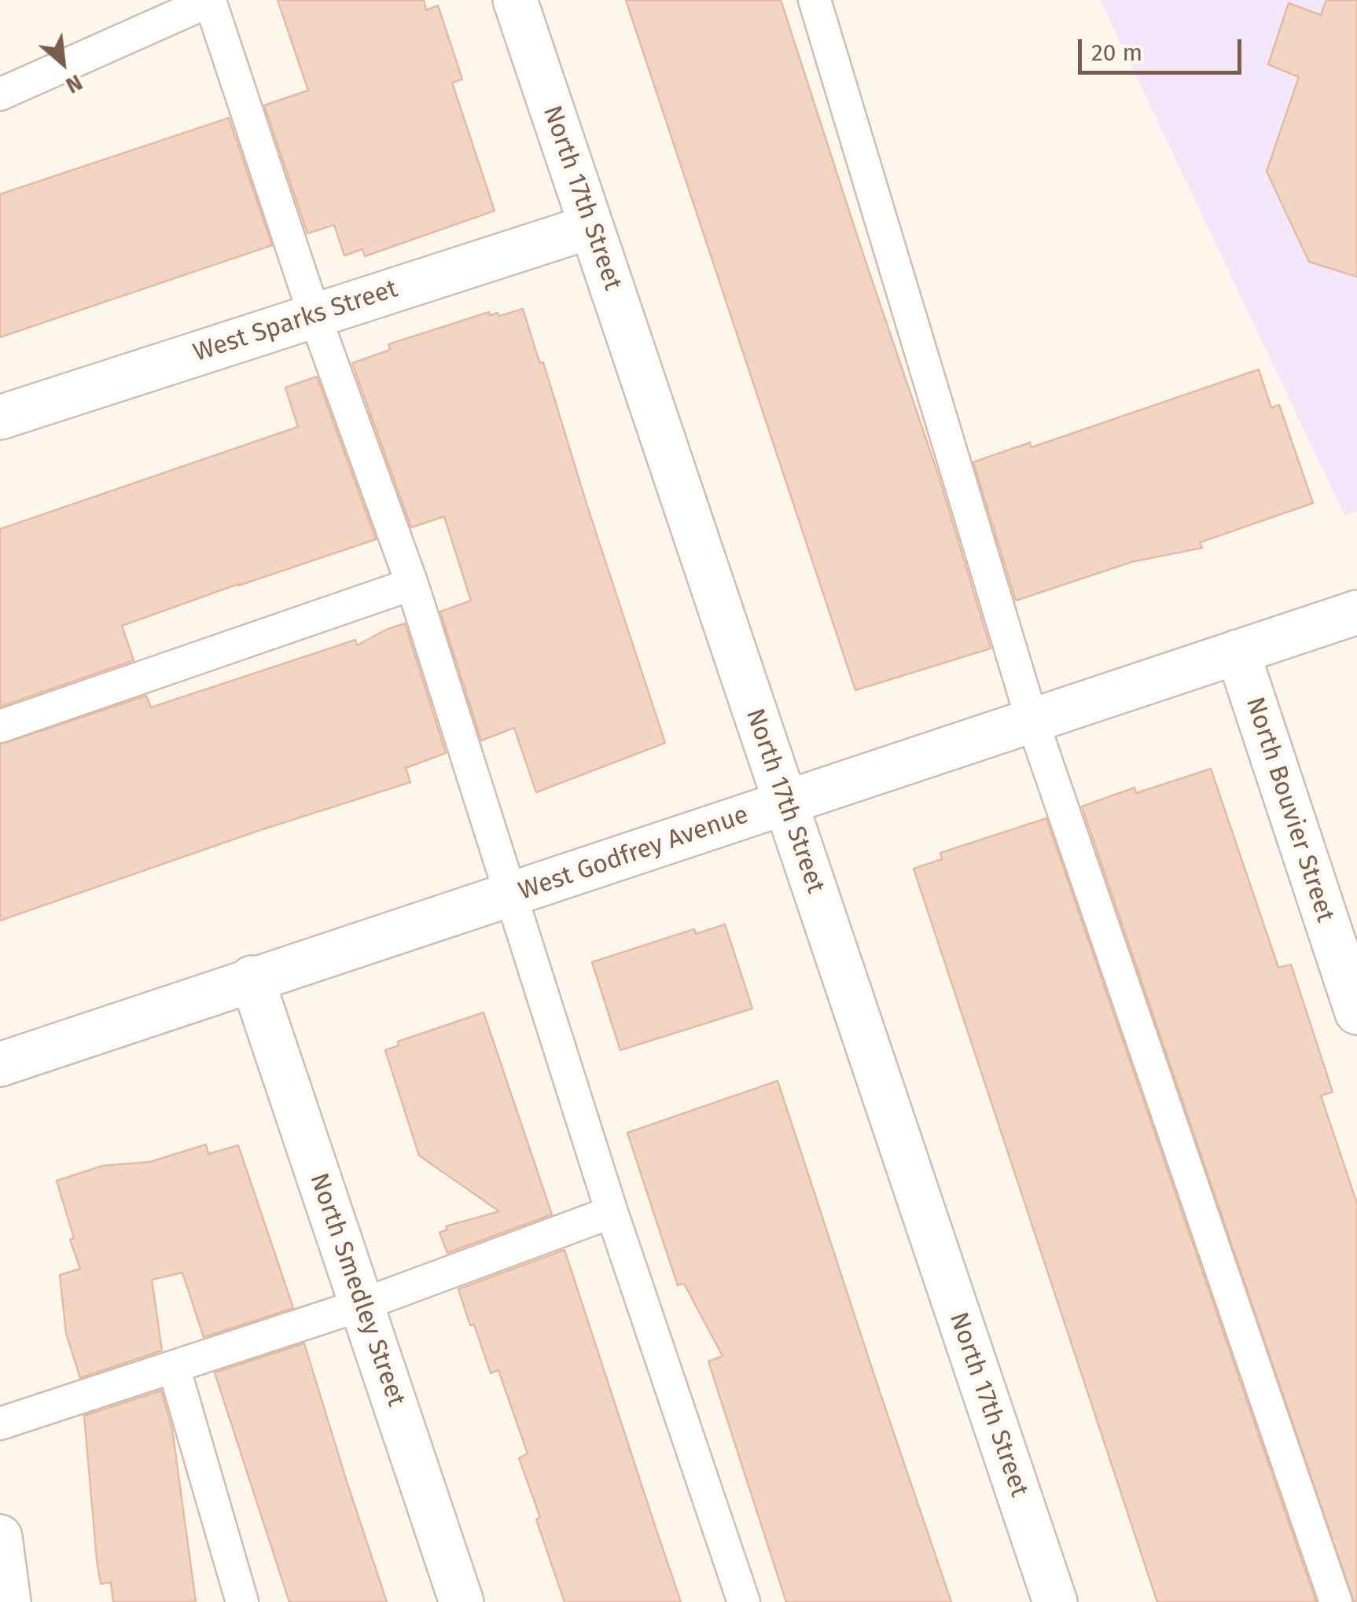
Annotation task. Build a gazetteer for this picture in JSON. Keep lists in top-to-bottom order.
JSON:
{
  "streets": {
    "street": [
      "North 17th Street",
      "West Sparks Street",
      "North Bouvier Street",
      "West Godfrey Avenue",
      "North Smedley Street"
    ]
  },
  "crossings": [
    ["North 17th Street", "West Sparks Street"],
    ["North 17th Street", "West Godfrey Avenue"],
    ["North Bouvier Street", "West Godfrey Avenue"],
    ["West Godfrey Avenue", "North Smedley Street"]
  ],
  "scale_bar": "20 m",
  "north": "bottom right"
}
